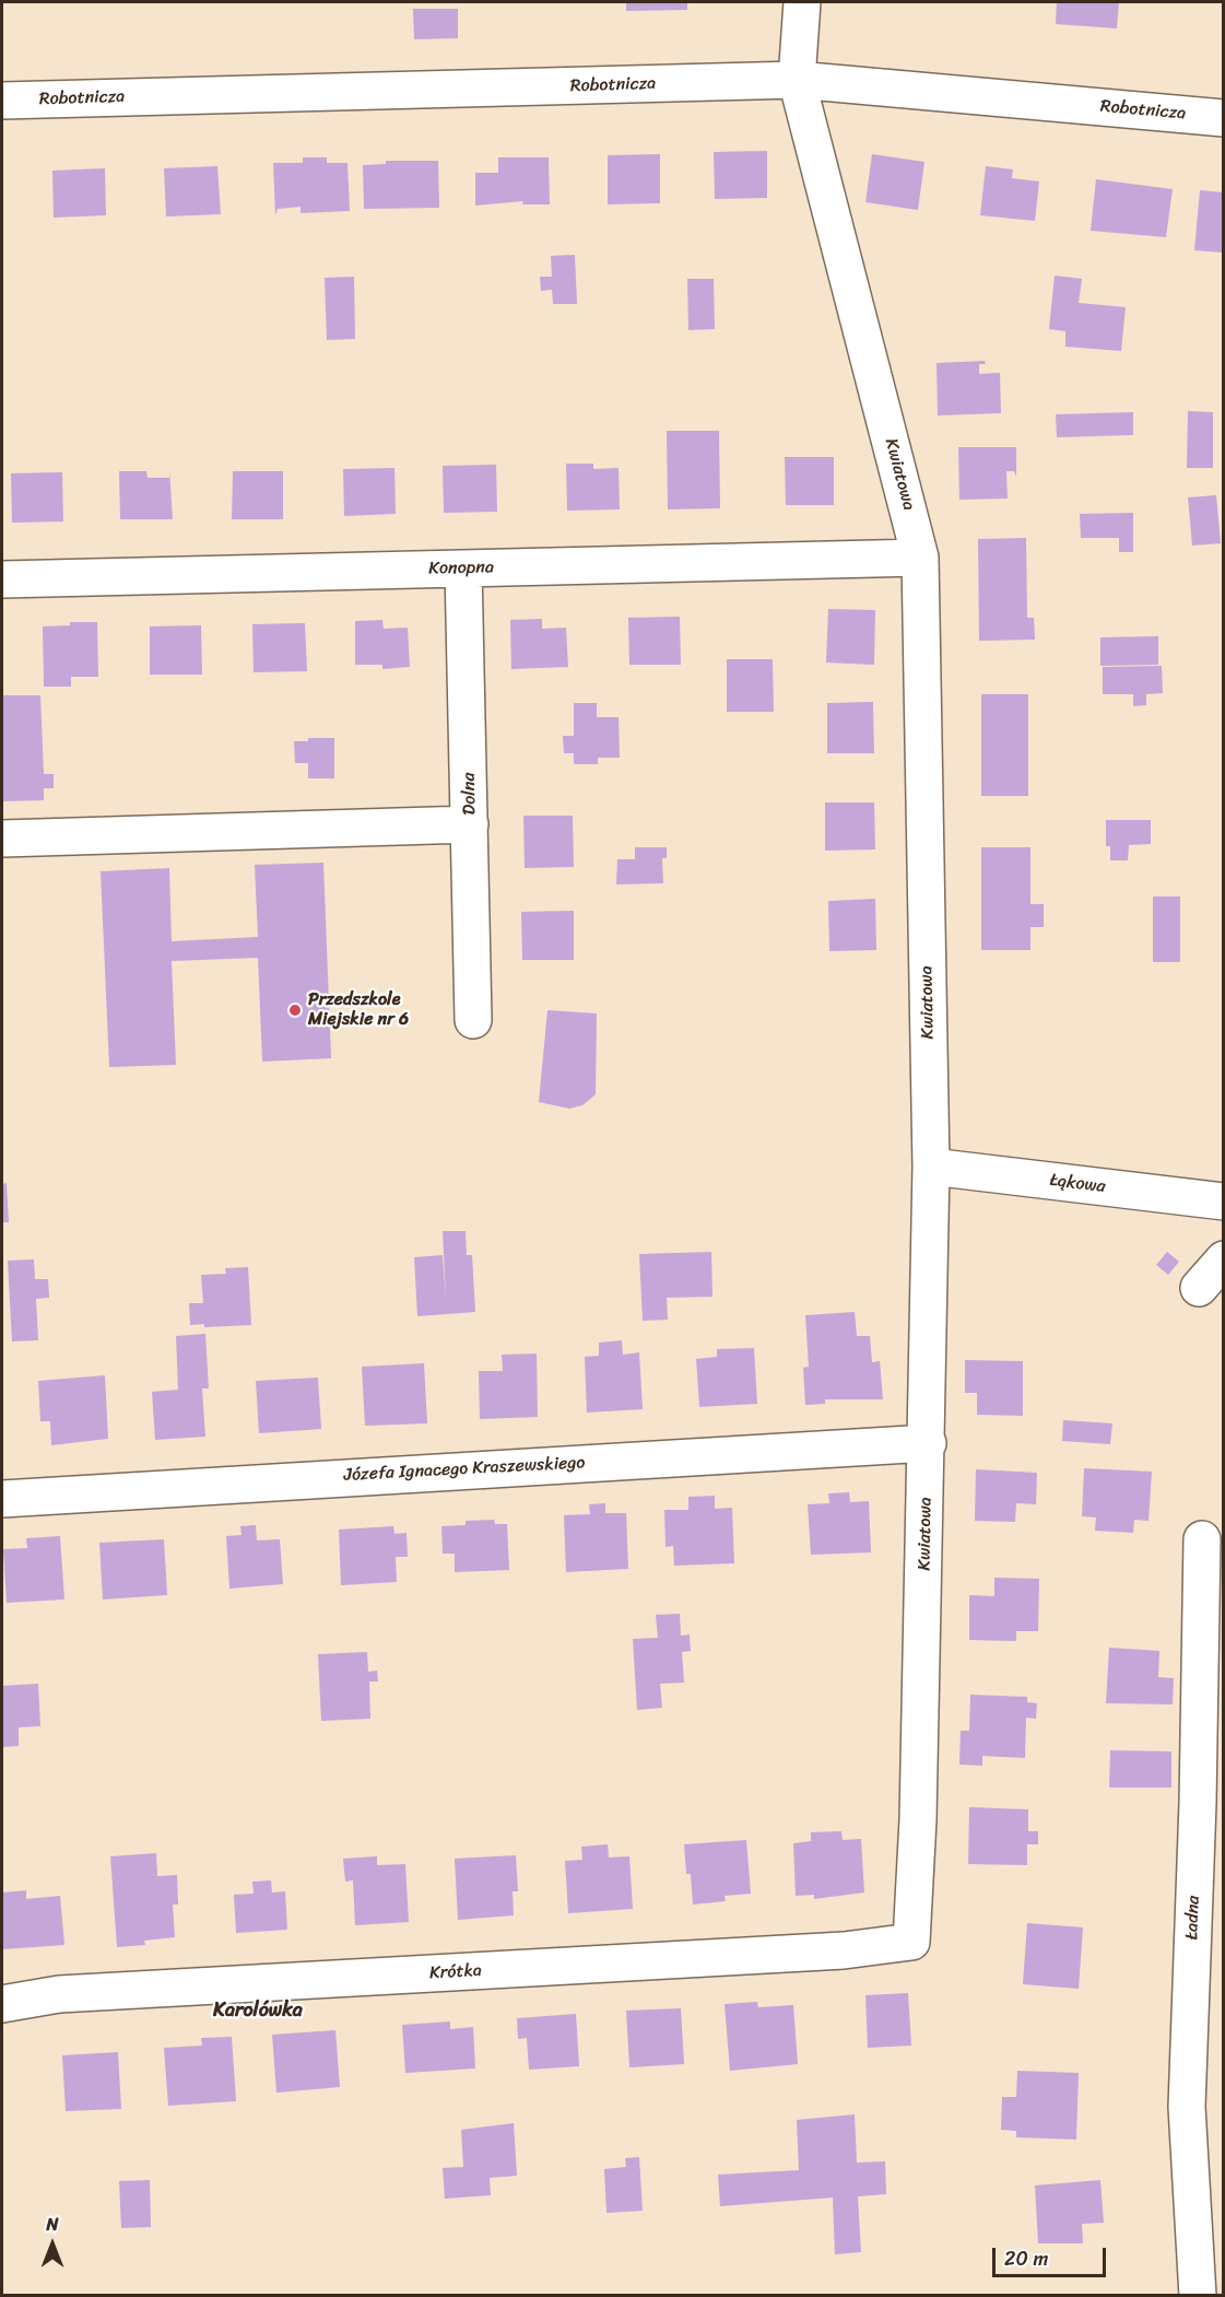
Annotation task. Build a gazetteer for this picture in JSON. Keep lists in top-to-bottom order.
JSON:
{
  "streets": {
    "street": [
      "Robotnicza",
      "Kwiatowa",
      "Konopna",
      "Dolna",
      "Łąkowa",
      "Józefa Ignacego Kraszewskiego",
      "Ładna",
      "Krótka"
    ]
  },
  "crossings": [
    ["Robotnicza", "Kwiatowa"],
    ["Kwiatowa", "Konopna"],
    ["Kwiatowa", "Łąkowa"],
    ["Kwiatowa", "Józefa Ignacego Kraszewskiego"],
    ["Kwiatowa", "Krótka"],
    ["Konopna", "Dolna"]
  ],
  "districts": ["Karolówka"],
  "places": ["Przedszkole Miejskie nr 6"],
  "scale_bar": "20 m",
  "north": "top"
}
